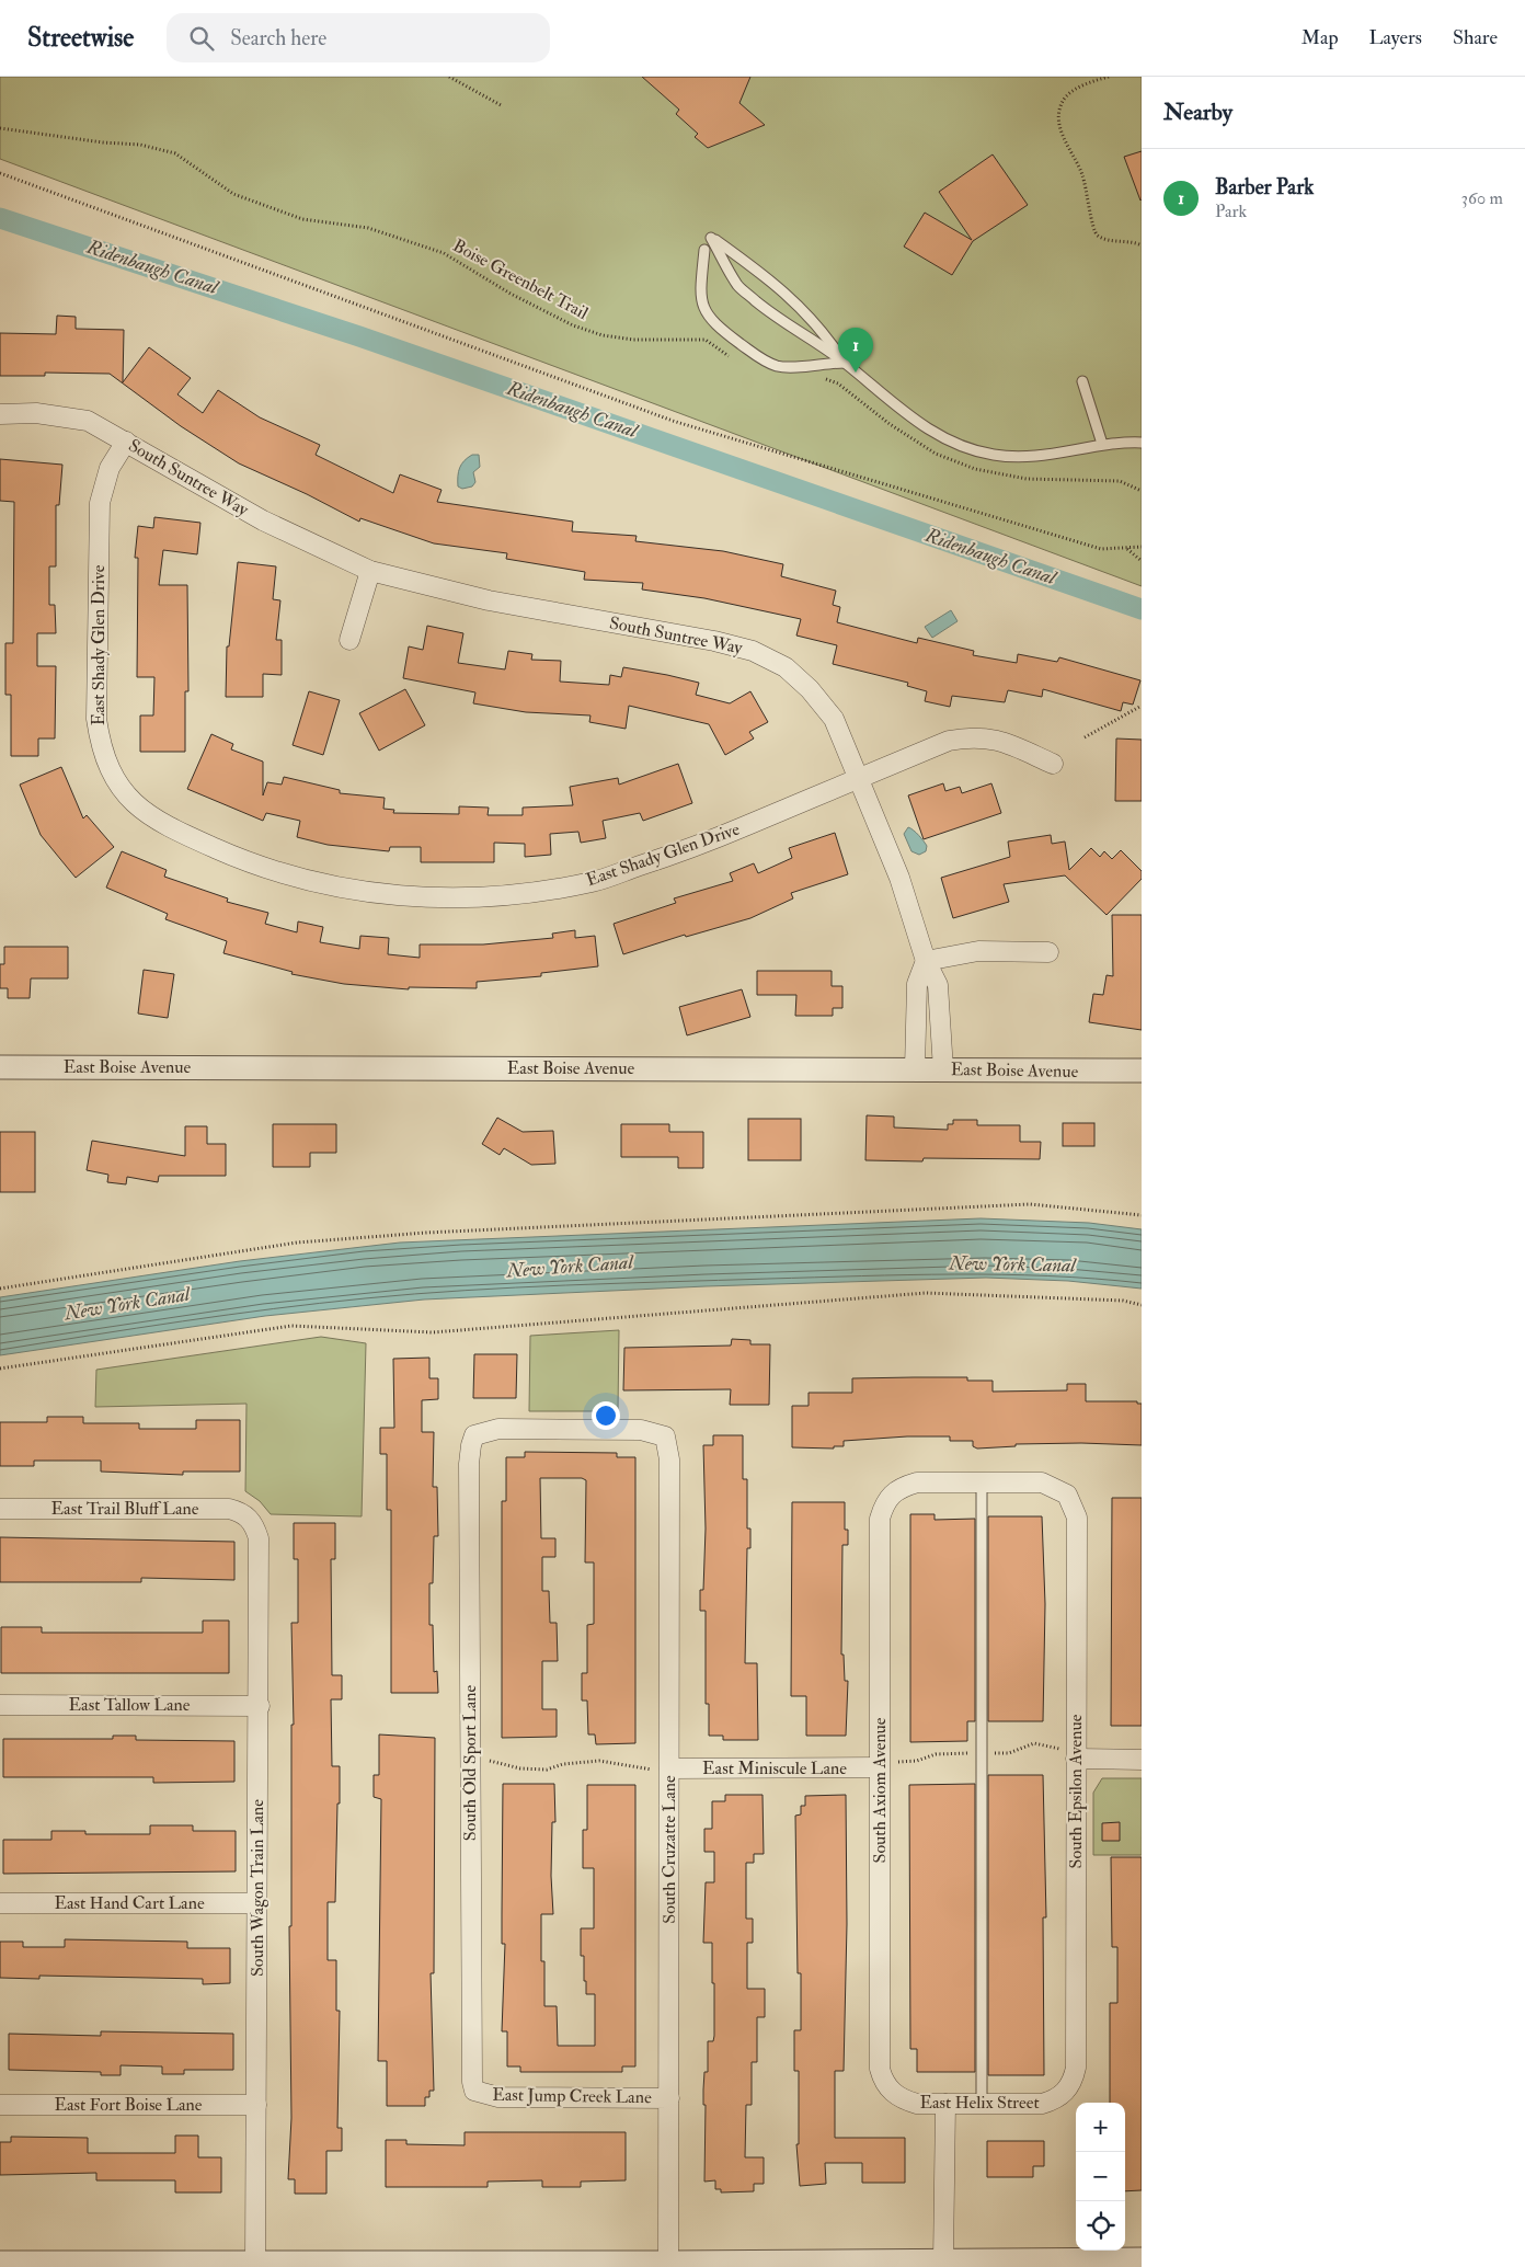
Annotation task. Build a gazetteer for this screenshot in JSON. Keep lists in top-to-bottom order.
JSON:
{
  "streets": {
    "street": [
      "South Suntree Way",
      "East Shady Glen Drive",
      "East Boise Avenue",
      "East Trail Bluff Lane",
      "East Tallow Lane",
      "South Old Sport Lane",
      "East Miniscule Lane",
      "South Axiom Avenue",
      "South Epsilon Avenue",
      "South Cruzatte Lane",
      "South Wagon Train Lane",
      "East Hand Cart Lane",
      "East Jump Creek Lane",
      "East Helix Street",
      "East Fort Boise Lane"
    ],
    "path": ["Boise Greenbelt Trail"]
  },
  "crossings": [
    ["South Suntree Way", "East Shady Glen Drive"],
    ["South Suntree Way", "East Boise Avenue"],
    ["East Trail Bluff Lane", "South Wagon Train Lane"],
    ["East Tallow Lane", "South Wagon Train Lane"],
    ["South Old Sport Lane", "South Cruzatte Lane"],
    ["South Old Sport Lane", "East Jump Creek Lane"],
    ["East Miniscule Lane", "South Axiom Avenue"],
    ["East Miniscule Lane", "South Cruzatte Lane"],
    ["South Axiom Avenue", "South Epsilon Avenue"],
    ["South Axiom Avenue", "East Helix Street"],
    ["South Epsilon Avenue", "East Helix Street"],
    ["South Cruzatte Lane", "East Jump Creek Lane"],
    ["South Wagon Train Lane", "East Hand Cart Lane"],
    ["South Wagon Train Lane", "East Fort Boise Lane"]
  ],
  "water": ["Ridenbaugh Canal", "New York Canal"],
  "page": {
    "header": "Streetwise",
    "search": "Search here",
    "nav": ["Map", "Layers", "Share"],
    "heading": "Nearby",
    "list": [
      {
        "mark": "1",
        "name": "Barber Park",
        "note": "Park",
        "value": "360 m"
      }
    ],
    "pins": "1",
    "map_buttons": ["+", "−"]
  }
}
